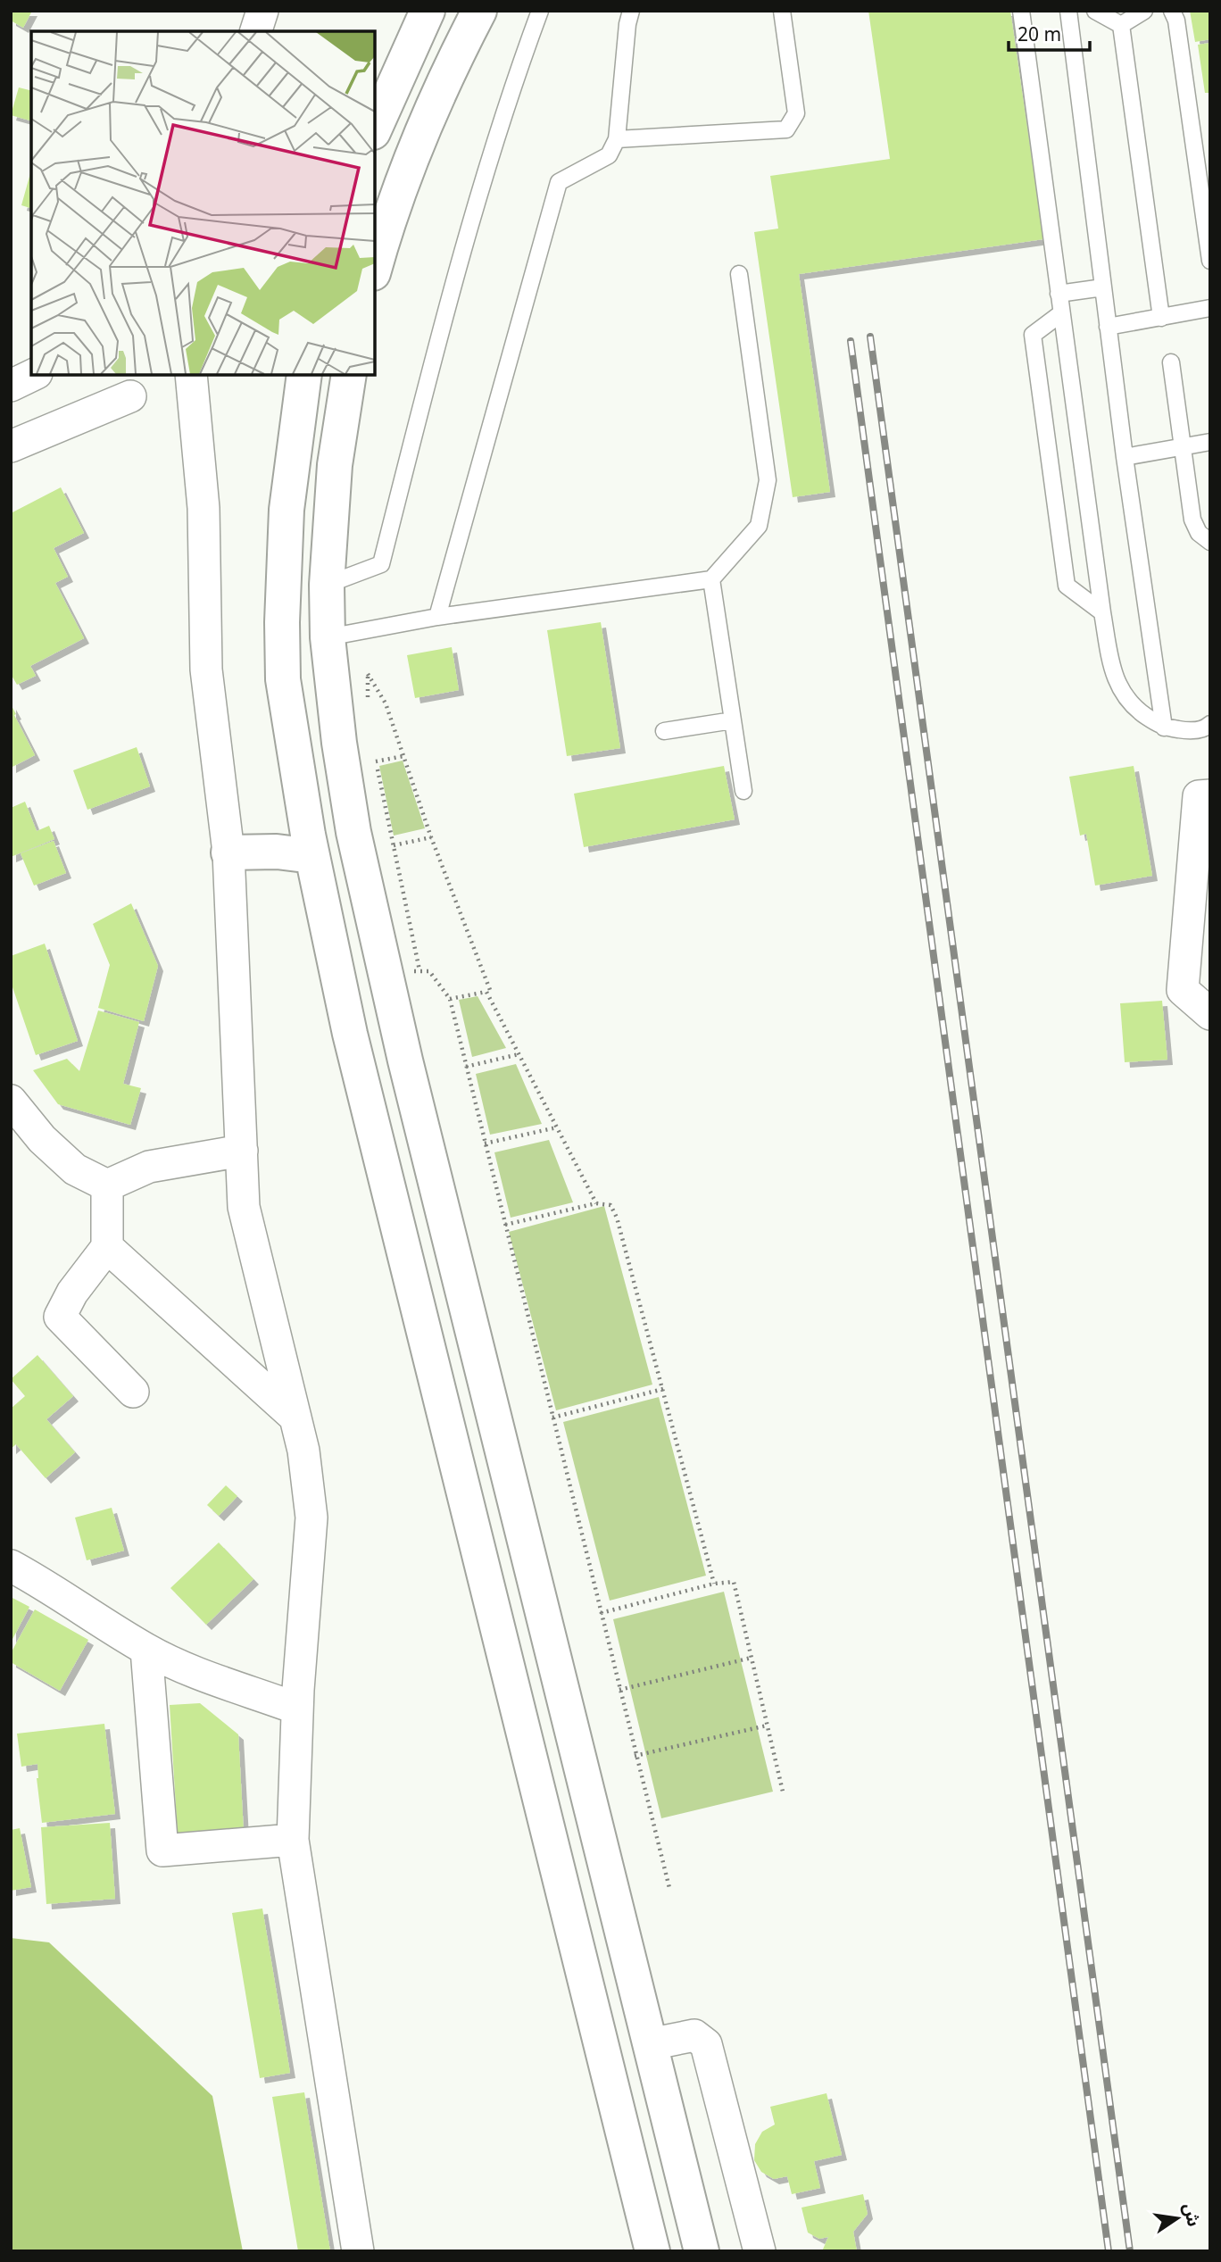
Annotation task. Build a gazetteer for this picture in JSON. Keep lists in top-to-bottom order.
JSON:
{
  "scale_bar": "20 m",
  "north": "right"
}
